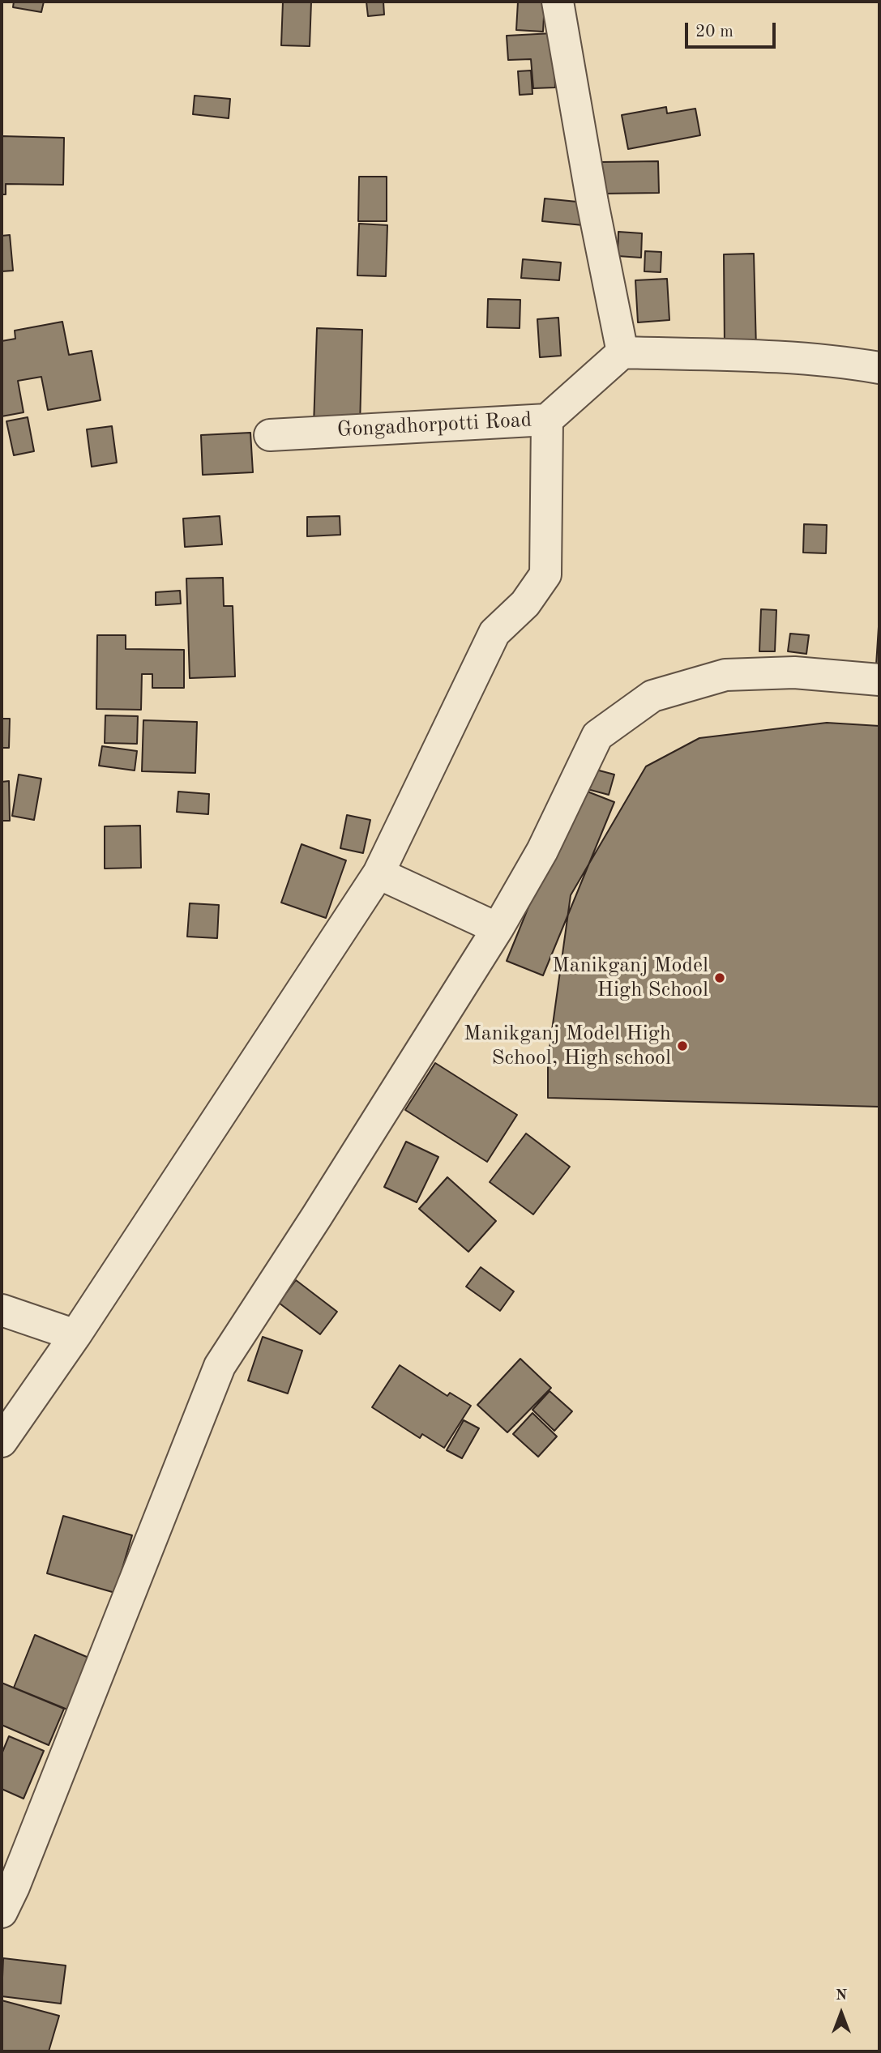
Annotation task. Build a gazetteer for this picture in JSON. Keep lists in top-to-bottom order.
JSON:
{
  "streets": {
    "street": ["Gongadhorpotti Road"]
  },
  "places": ["Manikganj Model High School", "Manikganj Model High School, High school"],
  "scale_bar": "20 m",
  "north": "top"
}
